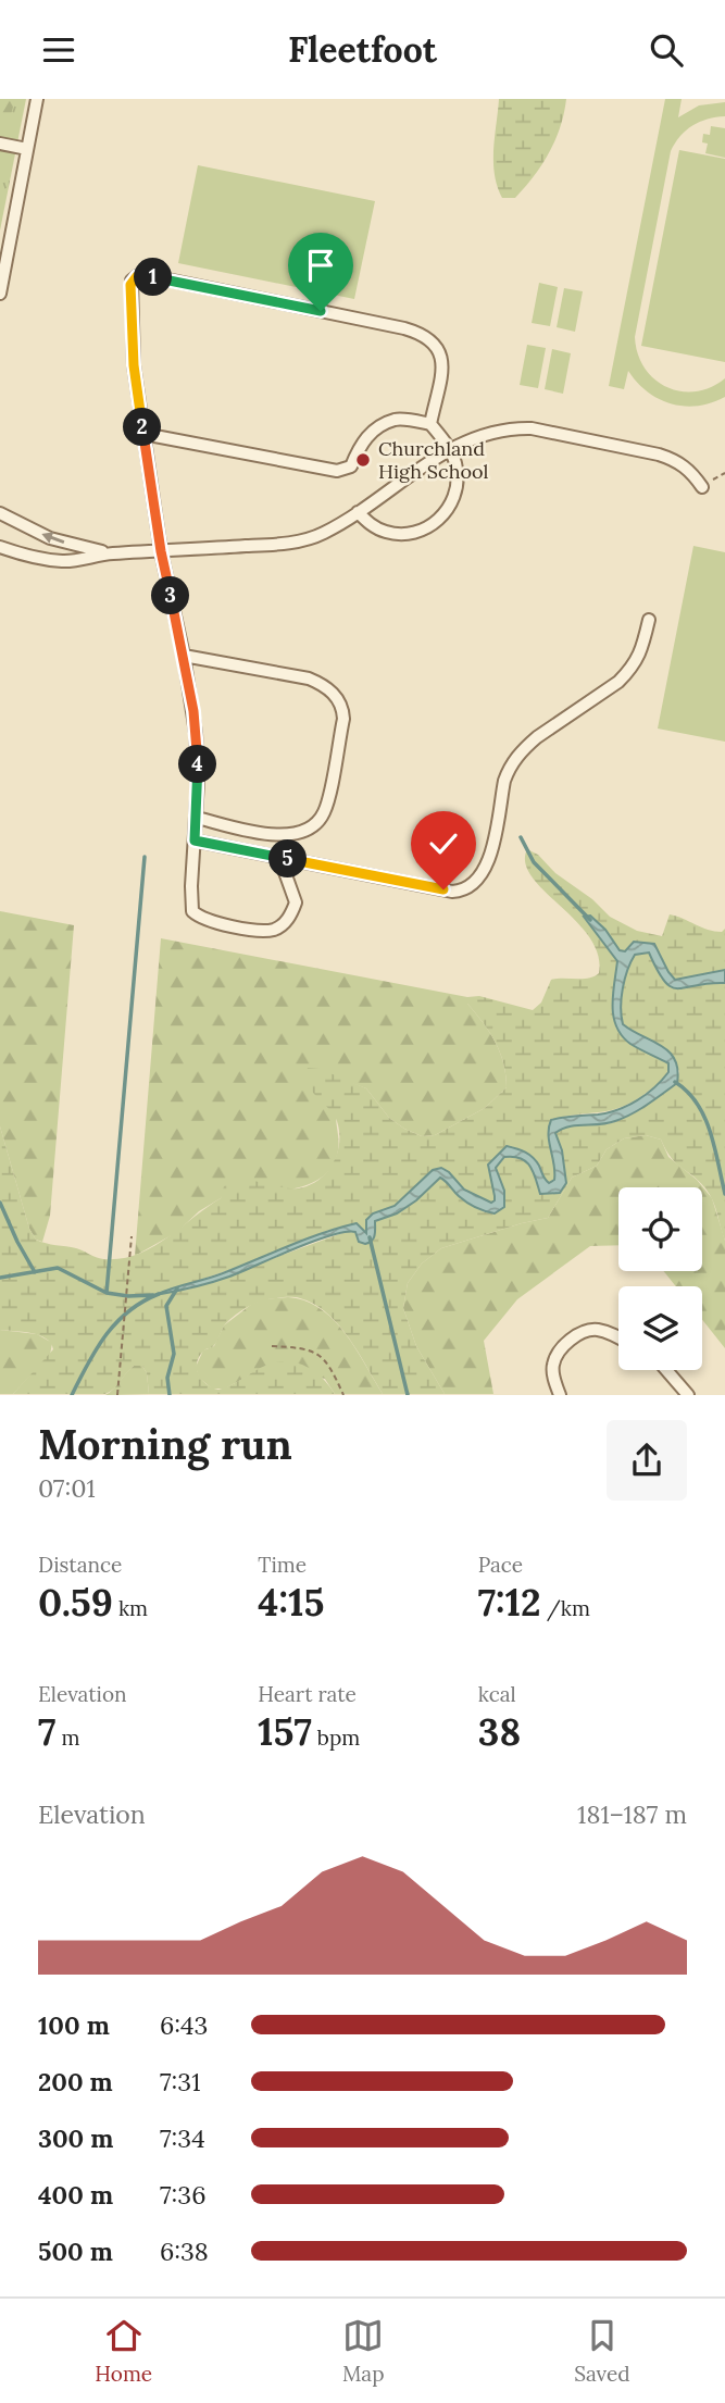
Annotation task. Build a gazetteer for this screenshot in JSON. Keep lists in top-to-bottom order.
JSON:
{
  "places": ["Churchland High School"],
  "page": {
    "header": "Fleetfoot",
    "pins": [
      "1",
      "2",
      "3",
      "4",
      "5"
    ],
    "heading": ["Morning run", "07:01"],
    "stats": [
      ["Distance", "0.59 km"],
      ["Time", "4:15"],
      ["Pace", "7:12 /km"],
      ["Elevation", "7 m"],
      ["Heart rate", "157 bpm"],
      ["kcal", "38"]
    ],
    "chart": ["Elevation", "181–187 m"],
    "list": [
      {
        "name": "100 m",
        "note": "6:43"
      },
      {
        "name": "200 m",
        "note": "7:31"
      },
      {
        "name": "300 m",
        "note": "7:34"
      },
      {
        "name": "400 m",
        "note": "7:36"
      },
      {
        "name": "500 m",
        "note": "6:38"
      }
    ],
    "tabs": ["Home", "Map", "Saved"]
  }
}
